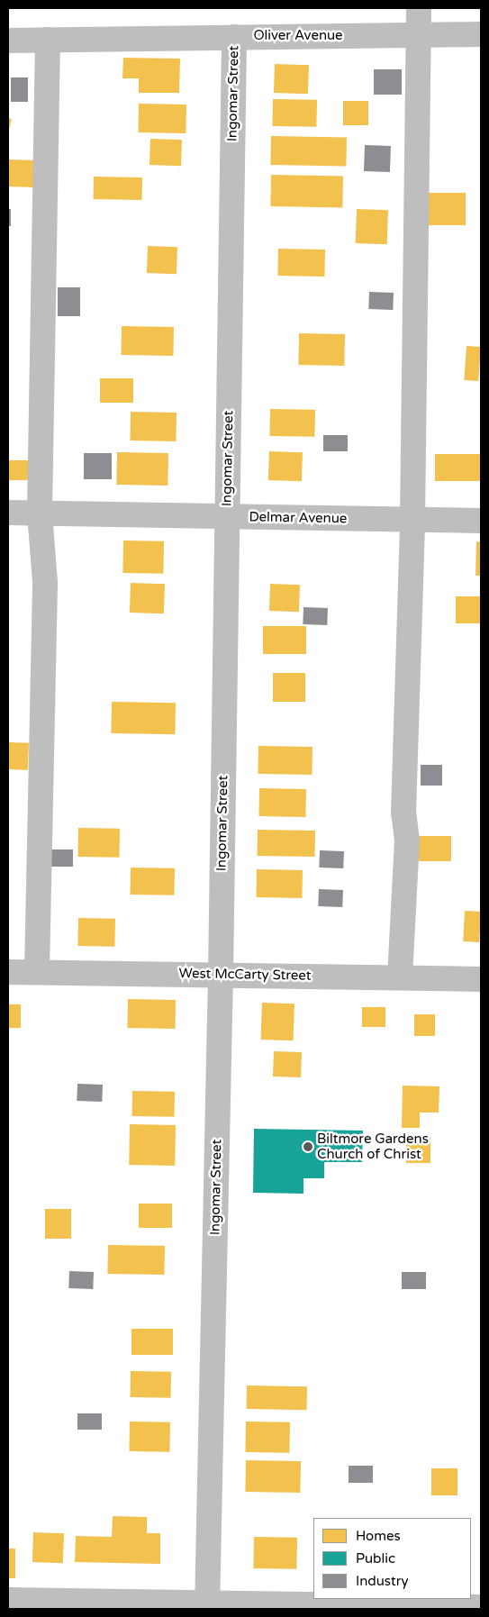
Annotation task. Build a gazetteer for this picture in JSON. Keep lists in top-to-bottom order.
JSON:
{
  "streets": {
    "street": [
      "Oliver Avenue",
      "Ingomar Street",
      "Delmar Avenue",
      "West McCarty Street"
    ]
  },
  "crossings": [
    ["Oliver Avenue", "Ingomar Street"],
    ["Ingomar Street", "Delmar Avenue"],
    ["Ingomar Street", "West McCarty Street"]
  ],
  "places": ["Biltmore Gardens Church of Christ"],
  "legend": ["Homes", "Public", "Industry"]
}
